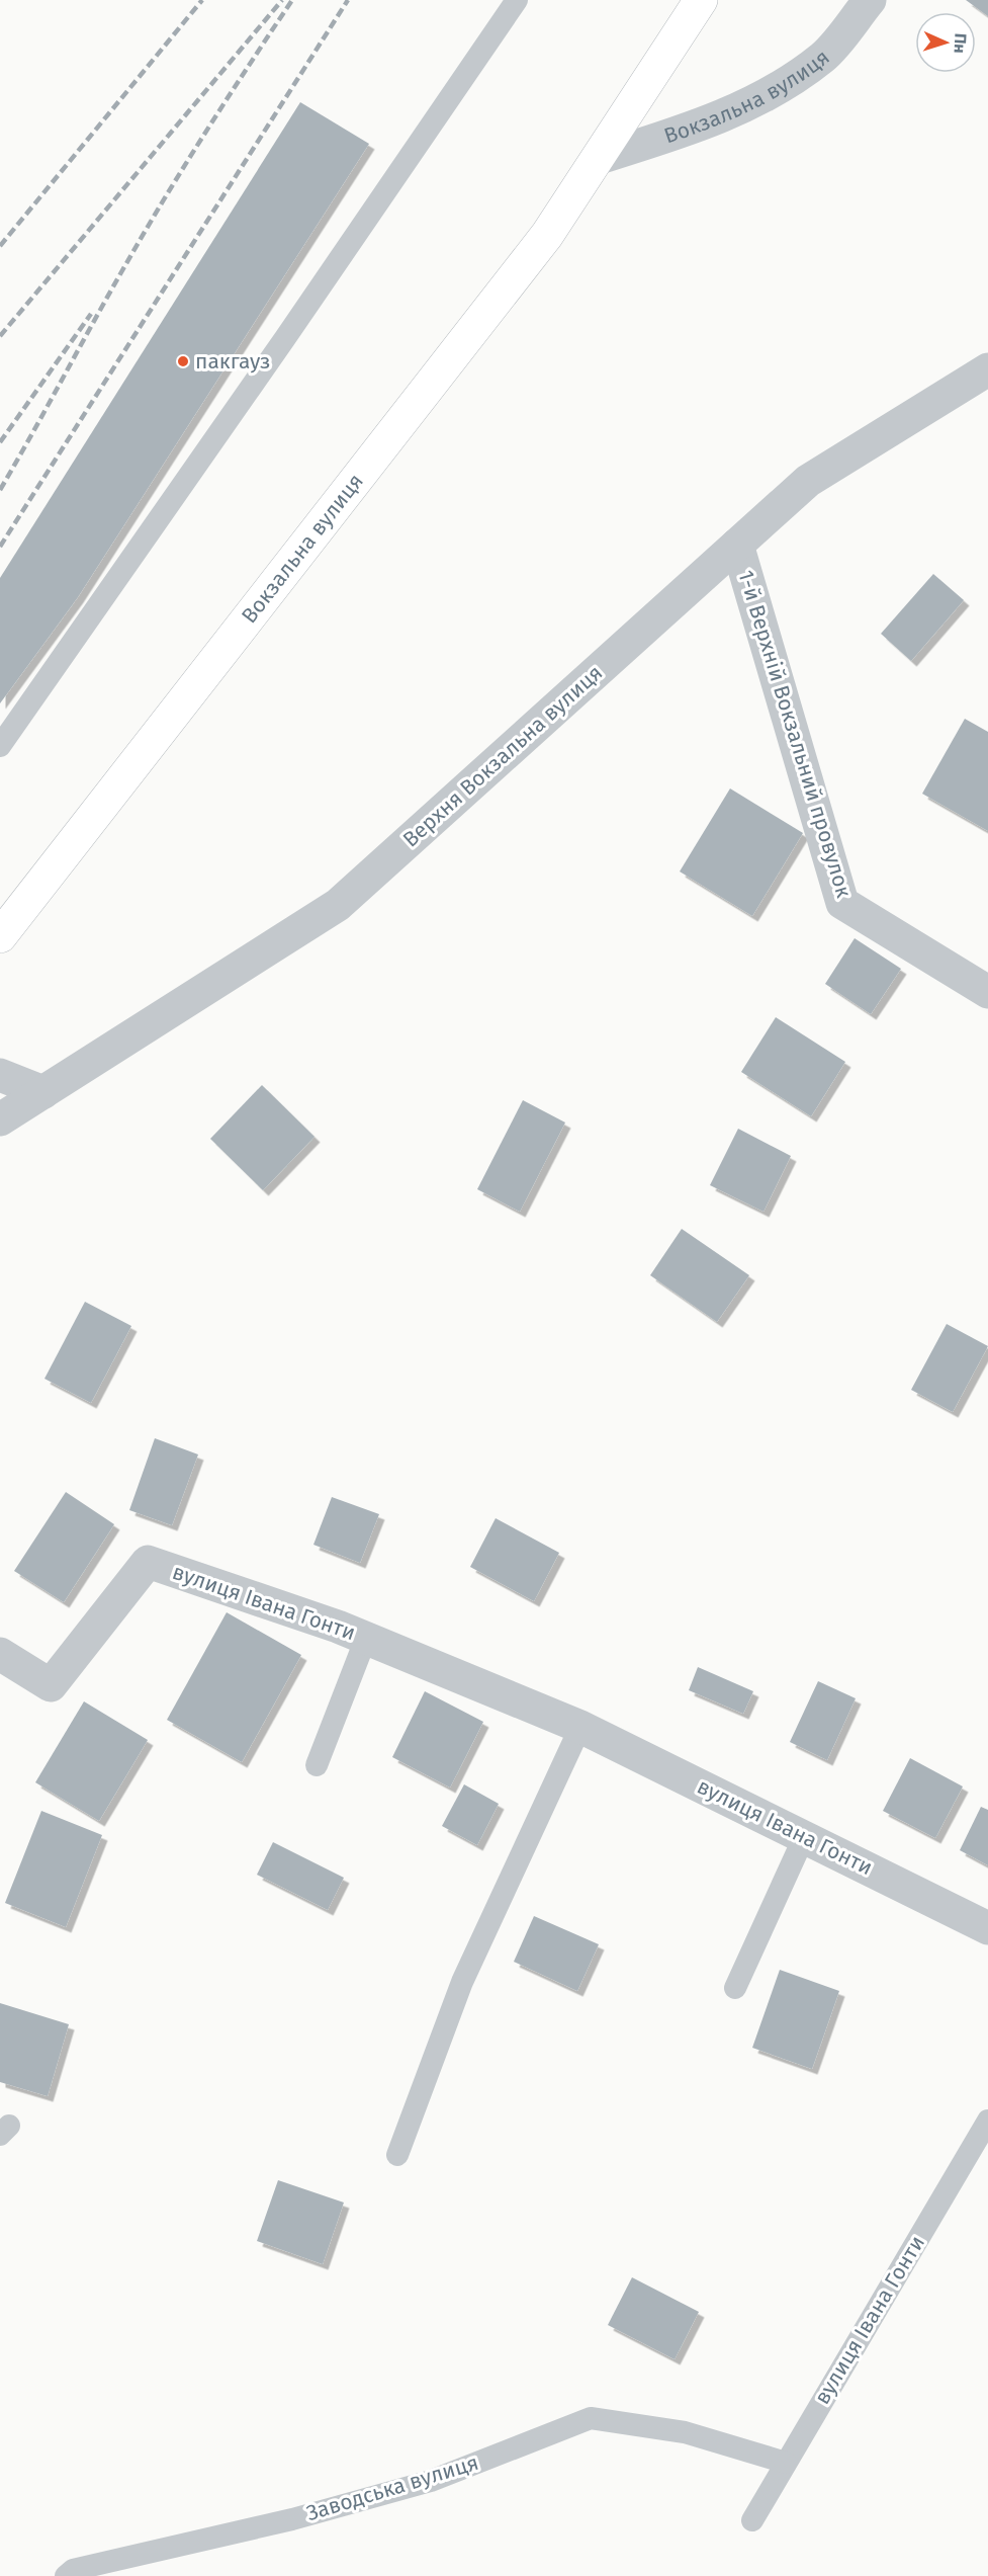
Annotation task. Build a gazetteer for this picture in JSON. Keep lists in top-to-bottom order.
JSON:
{
  "streets": {
    "main road": ["Вокзальна вулиця"],
    "street": ["1-й Верхній Вокзальний провулок", "Верхня Вокзальна вулиця", "вулиця Івана Гонти"],
    "lane": ["Заводська вулиця"]
  },
  "crossings": [
    ["1-й Верхній Вокзальний провулок", "Верхня Вокзальна вулиця"],
    ["вулиця Івана Гонти", "Заводська вулиця"]
  ],
  "places": ["пакгауз"],
  "north": "right"
}
